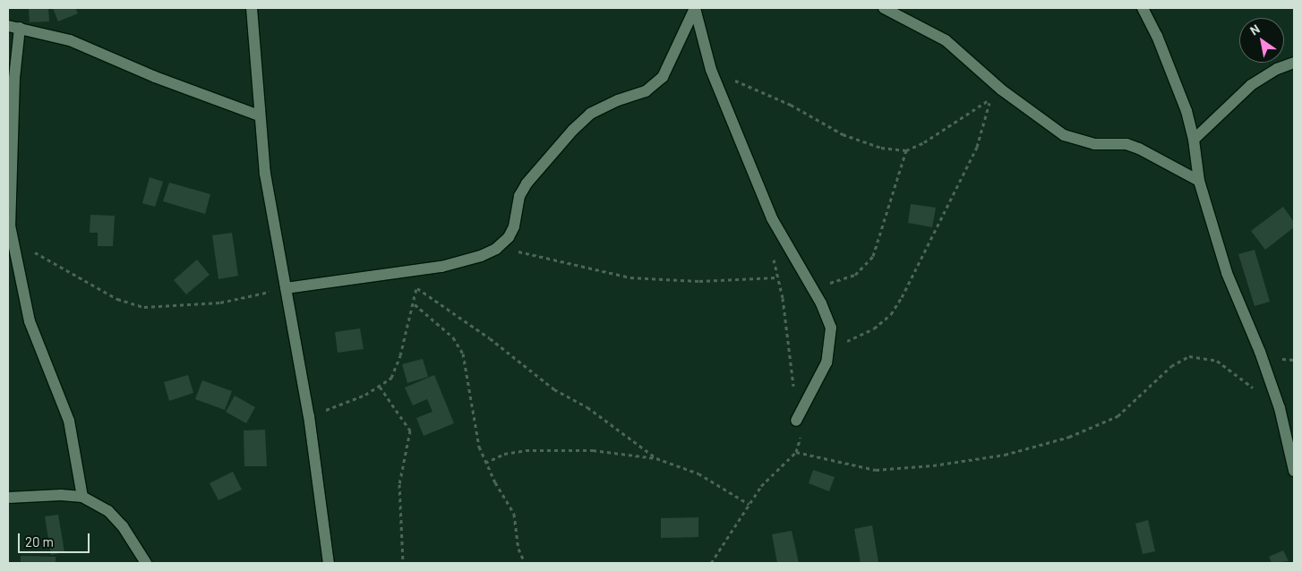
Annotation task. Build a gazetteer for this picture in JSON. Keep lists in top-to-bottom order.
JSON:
{
  "scale_bar": "20 m",
  "north": "top left"
}
